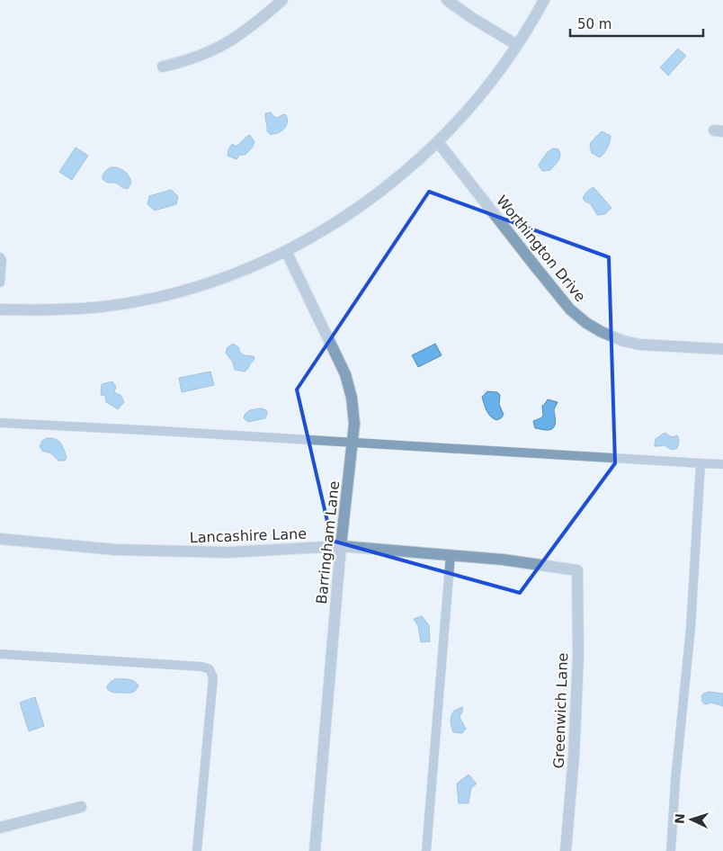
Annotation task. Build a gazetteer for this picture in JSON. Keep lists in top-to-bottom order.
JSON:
{
  "streets": {
    "street": [
      "Worthington Drive",
      "Lancashire Lane",
      "Barringham Lane",
      "Greenwich Lane"
    ]
  },
  "crossings": [
    ["Lancashire Lane", "Barringham Lane"],
    ["Lancashire Lane", "Greenwich Lane"]
  ],
  "scale_bar": "50 m",
  "north": "left"
}
